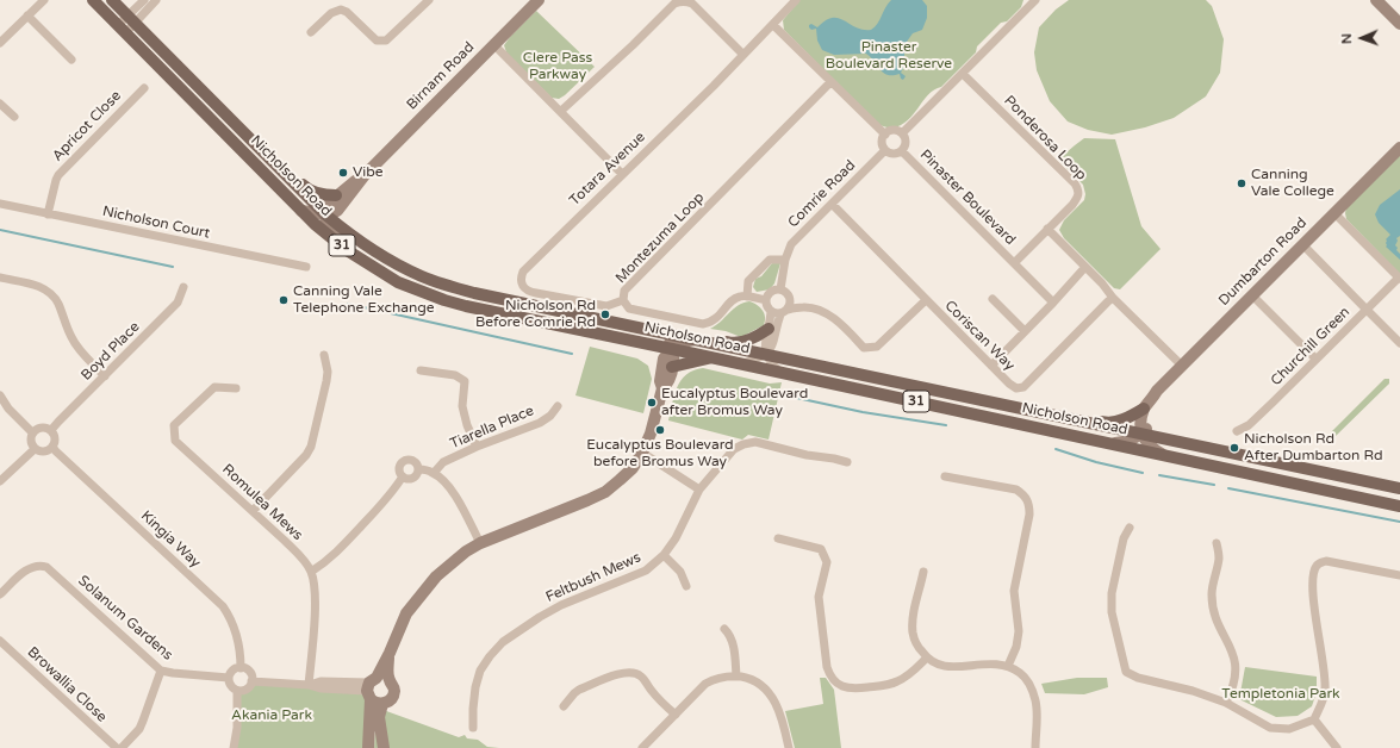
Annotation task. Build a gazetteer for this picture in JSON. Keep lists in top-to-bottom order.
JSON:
{
  "streets": {
    "main road": ["Nicholson Road", "31"],
    "street": [
      "Birnam Road",
      "Apricot Close",
      "Ponderosa Loop",
      "Totara Avenue",
      "Comrie Road",
      "Pinaster Boulevard",
      "Nicholson Court",
      "Montezuma Loop",
      "Dumbarton Road",
      "Coriscan Way",
      "Churchill Green",
      "Boyd Place",
      "Tiarella Place",
      "Romulea Mews",
      "Kingia Way",
      "Feltbush Mews",
      "Solanum Gardens",
      "Browallia Close"
    ]
  },
  "crossings": [
    ["Birnam Road", "Nicholson Road"],
    ["Apricot Close", "Nicholson Court"],
    ["Ponderosa Loop", "Pinaster Boulevard"],
    ["Totara Avenue", "Montezuma Loop"],
    ["Nicholson Road", "Dumbarton Road"],
    ["Comrie Road", "Pinaster Boulevard"],
    ["Comrie Road", "Coriscan Way"],
    ["Boyd Place", "Kingia Way"],
    ["Kingia Way", "Solanum Gardens"]
  ],
  "parks": [
    "Pinaster Boulevard Reserve",
    "Clere Pass Parkway",
    "Templetonia Park",
    "Akania Park"
  ],
  "places": [
    "Vibe",
    "Canning Vale College",
    "Canning Vale Telephone Exchange",
    "Nicholson Rd Before Comrie Rd",
    "Eucalyptus Boulevard after Bromus Way",
    "Eucalyptus Boulevard before Bromus Way",
    "Nicholson Rd After Dumbarton Rd"
  ],
  "north": "left"
}
